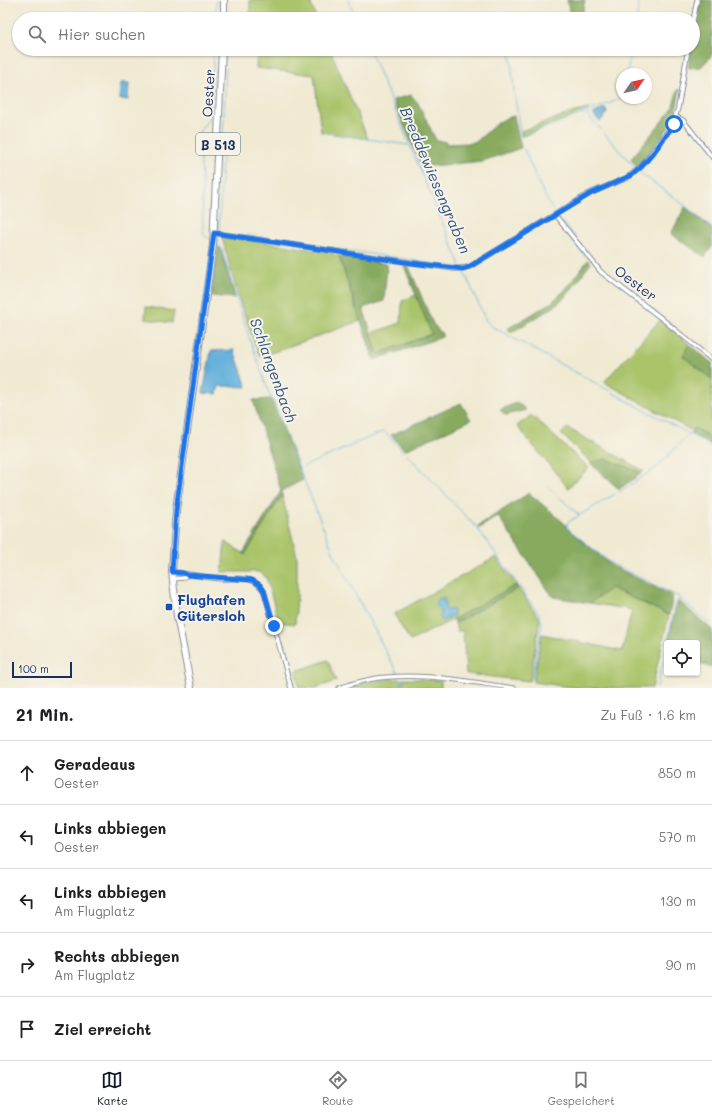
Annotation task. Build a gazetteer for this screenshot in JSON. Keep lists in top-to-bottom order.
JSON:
{
  "streets": {
    "main road": ["Oester", "B 513"]
  },
  "crossings": [
    ["Oester", "B 513"]
  ],
  "water": ["Breddewiesengraben", "Schlangenbach"],
  "places": {
    "transit": ["Flughafen Gütersloh"]
  },
  "scale_bar": "100 m",
  "north": "top right",
  "page": {
    "search": "Hier suchen",
    "scale": "100 m",
    "heading": ["21 Min.", "Zu Fuß · 1.6 km"],
    "list": [
      ["Geradeaus", "Oester", "850 m"],
      ["Links abbiegen", "Oester", "570 m"],
      ["Links abbiegen", "Am Flugplatz", "130 m"],
      ["Rechts abbiegen", "Am Flugplatz", "90 m"],
      "Ziel erreicht"
    ],
    "nav": ["Karte", "Route", "Gespeichert"]
  }
}
